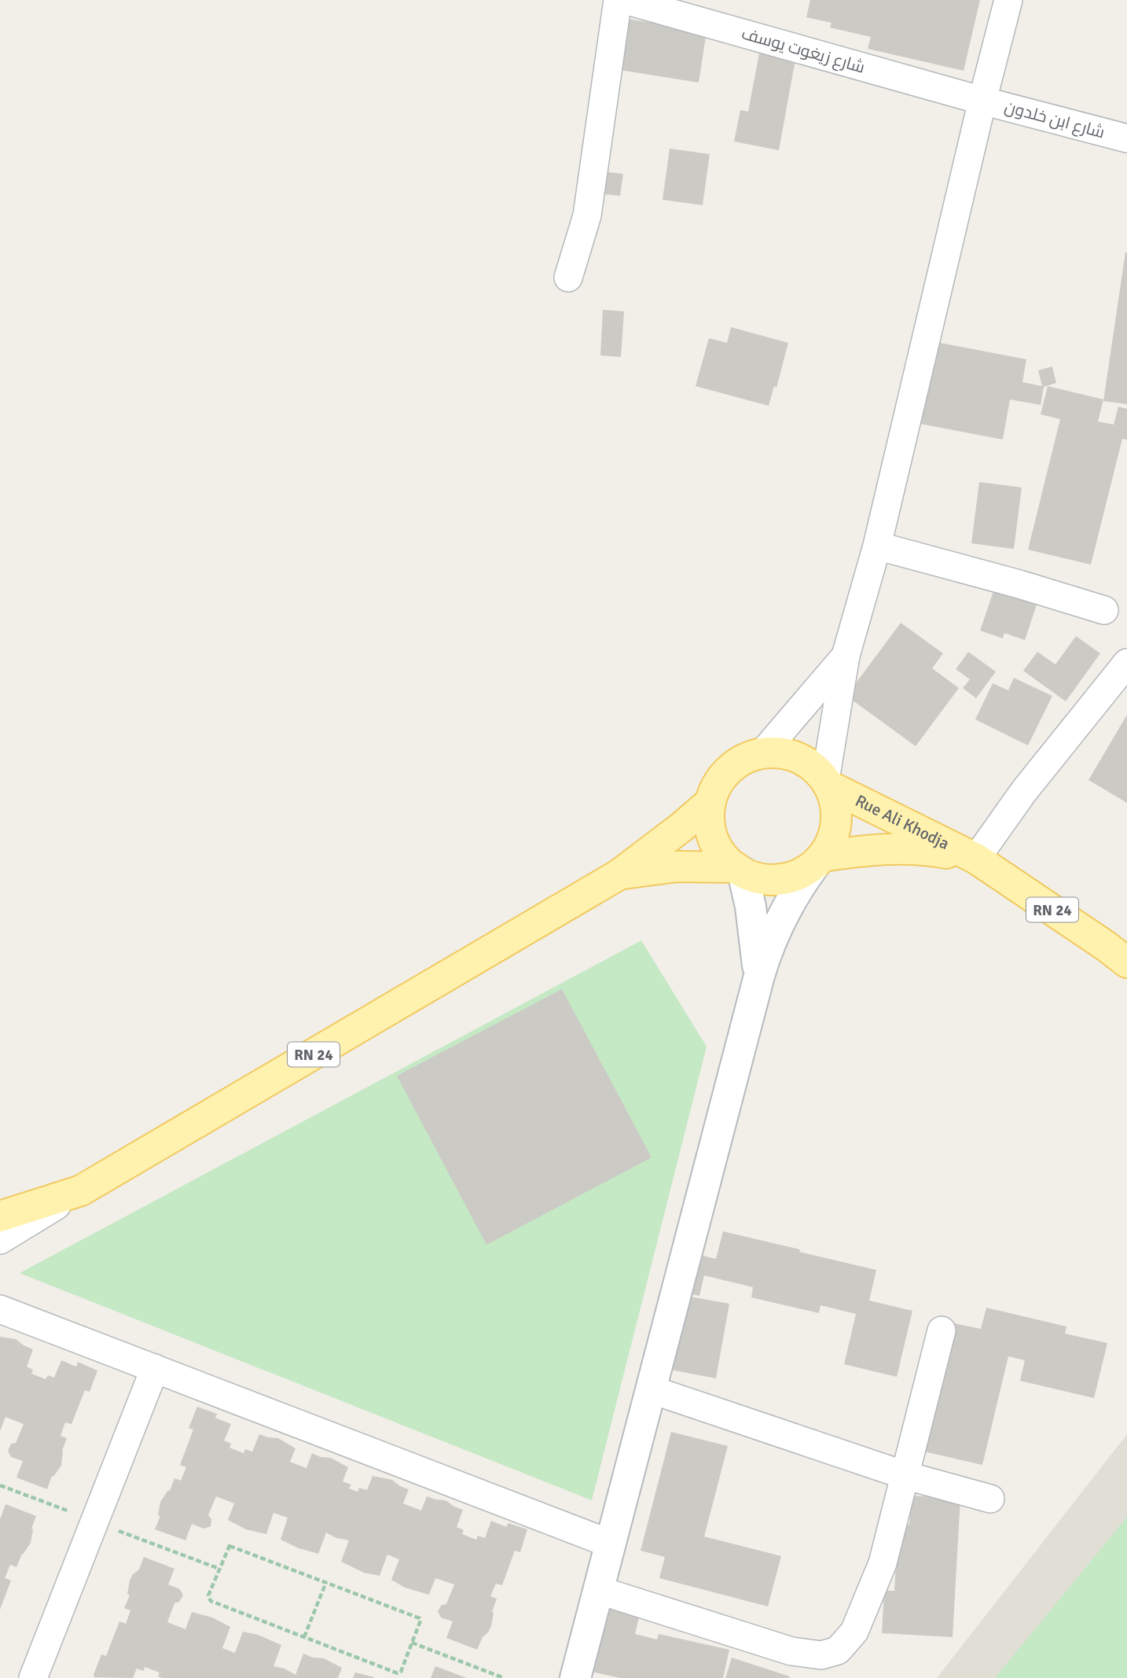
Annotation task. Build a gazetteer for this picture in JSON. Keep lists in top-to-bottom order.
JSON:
{
  "streets": {
    "main road": ["Rue Ali Khodja", "RN 24"],
    "street": ["شارع زيغوت يوسف", "شارع ابن خلدون"]
  },
  "crossings": [
    ["شارع زيغوت يوسف", "شارع ابن خلدون"],
    ["Rue Ali Khodja", "RN 24"]
  ]
}
